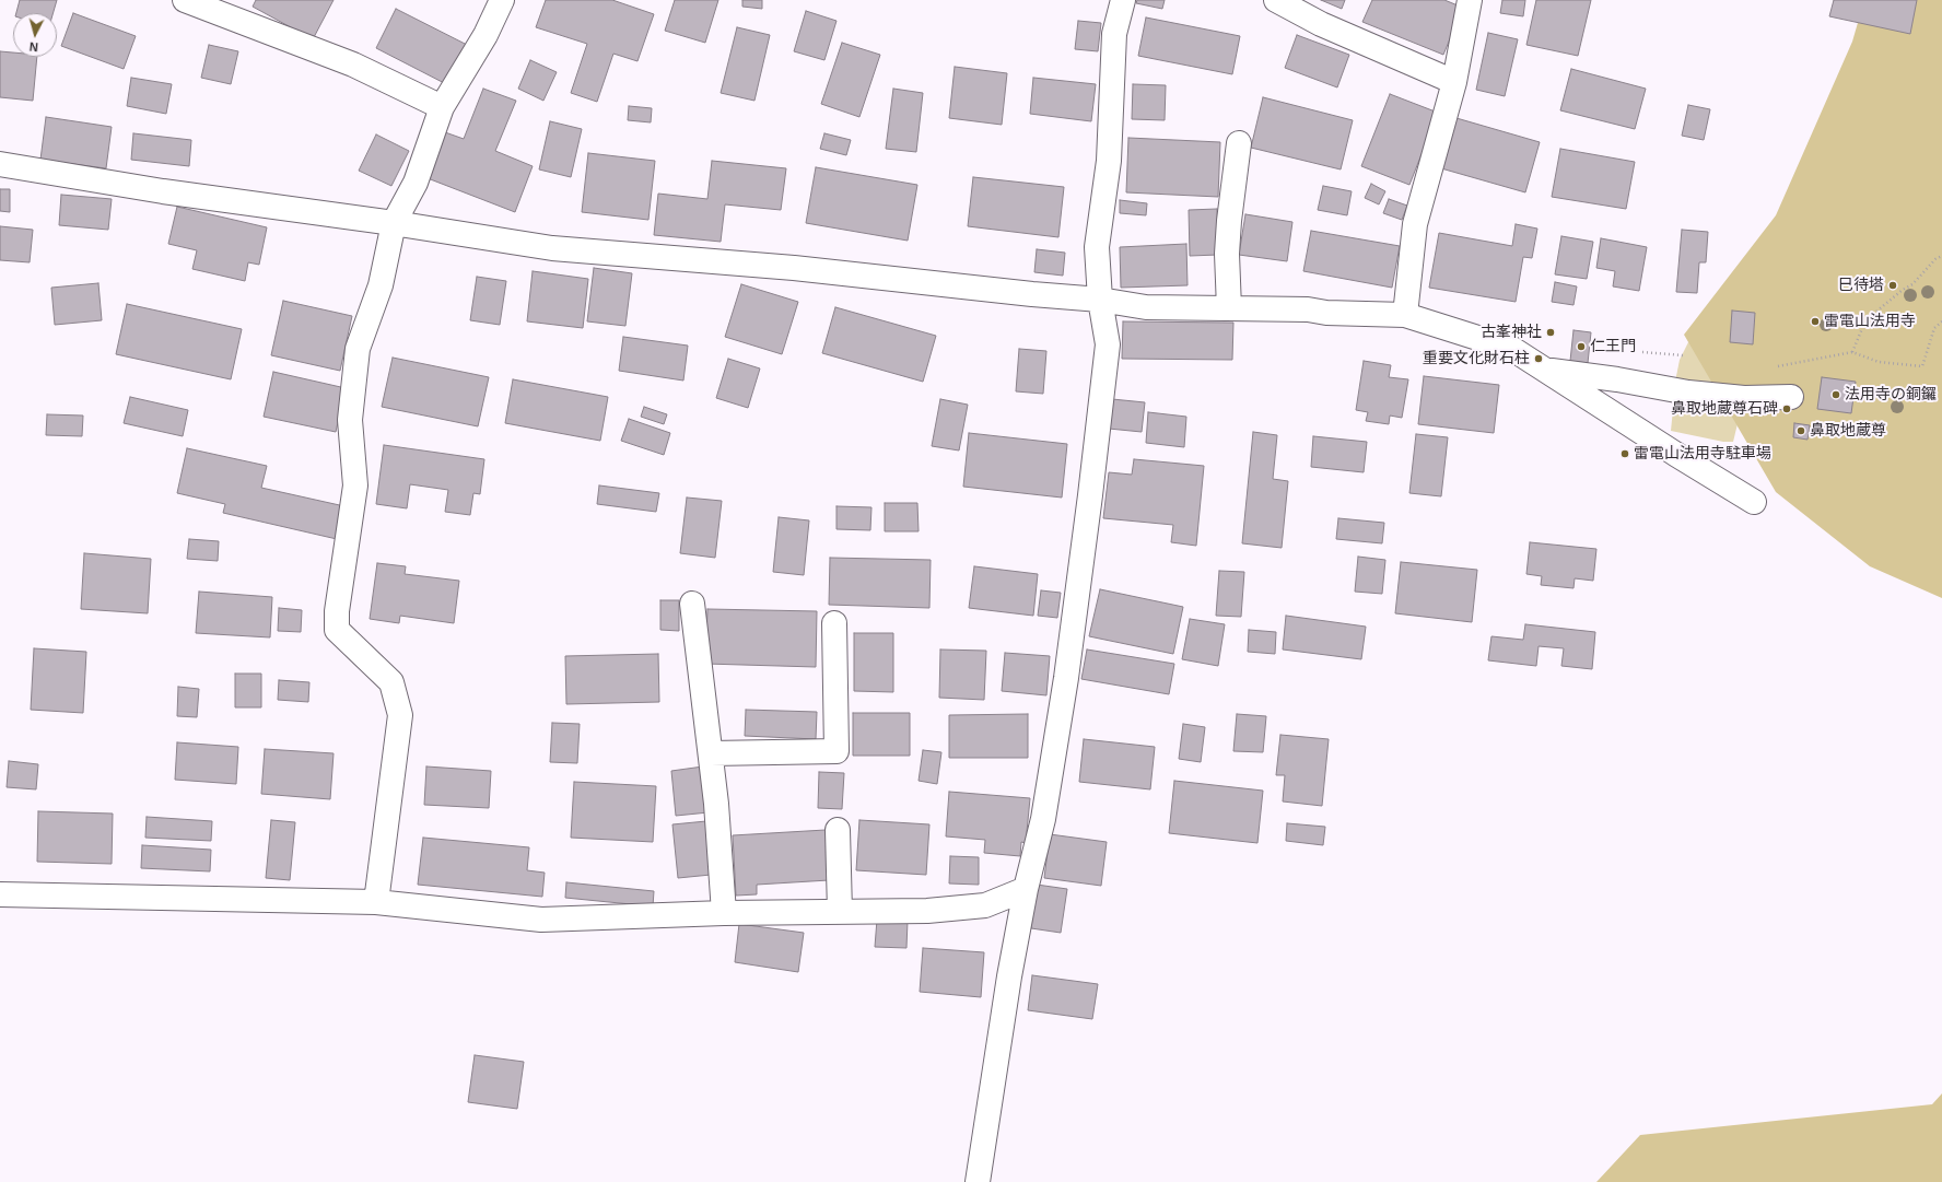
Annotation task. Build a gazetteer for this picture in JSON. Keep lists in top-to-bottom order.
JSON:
{
  "places": [
    "巳待塔",
    "雷電山法用寺",
    "古峯神社",
    "仁王門",
    "重要文化財石柱",
    "法用寺の銅鑼",
    "鼻取地蔵尊石碑",
    "鼻取地蔵尊",
    "雷電山法用寺駐車場"
  ],
  "north": "bottom"
}
